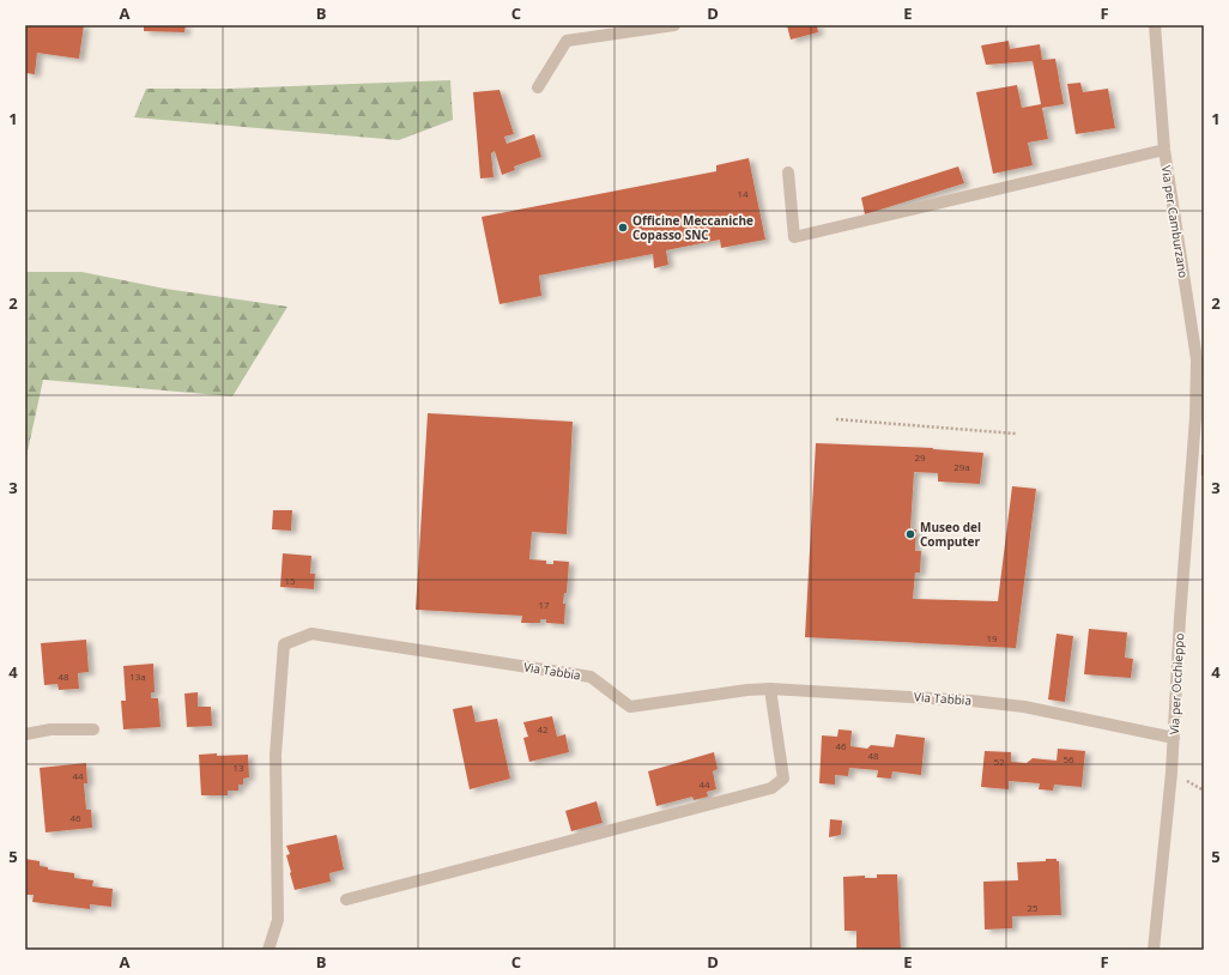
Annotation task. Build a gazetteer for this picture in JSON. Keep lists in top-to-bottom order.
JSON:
{
  "streets": {
    "street": ["Via per Camburzano", "Via Tabbia", "Via per Occhieppo"]
  },
  "crossings": [
    ["Via per Camburzano", "Via per Occhieppo"],
    ["Via Tabbia", "Via per Occhieppo"]
  ],
  "places": ["Officine Meccaniche Copasso SNC", "Museo del Computer"],
  "house_numbers": [
    "14",
    "29",
    "29a",
    "15",
    "17",
    "19",
    "48",
    "13a",
    "42",
    "46",
    "48",
    "56",
    "52",
    "13",
    "44",
    "44",
    "46",
    "25"
  ],
  "grid": {
    "columns": [
      "A",
      "B",
      "C",
      "D",
      "E",
      "F"
    ],
    "rows": [
      "1",
      "2",
      "3",
      "4",
      "5"
    ]
  }
}
